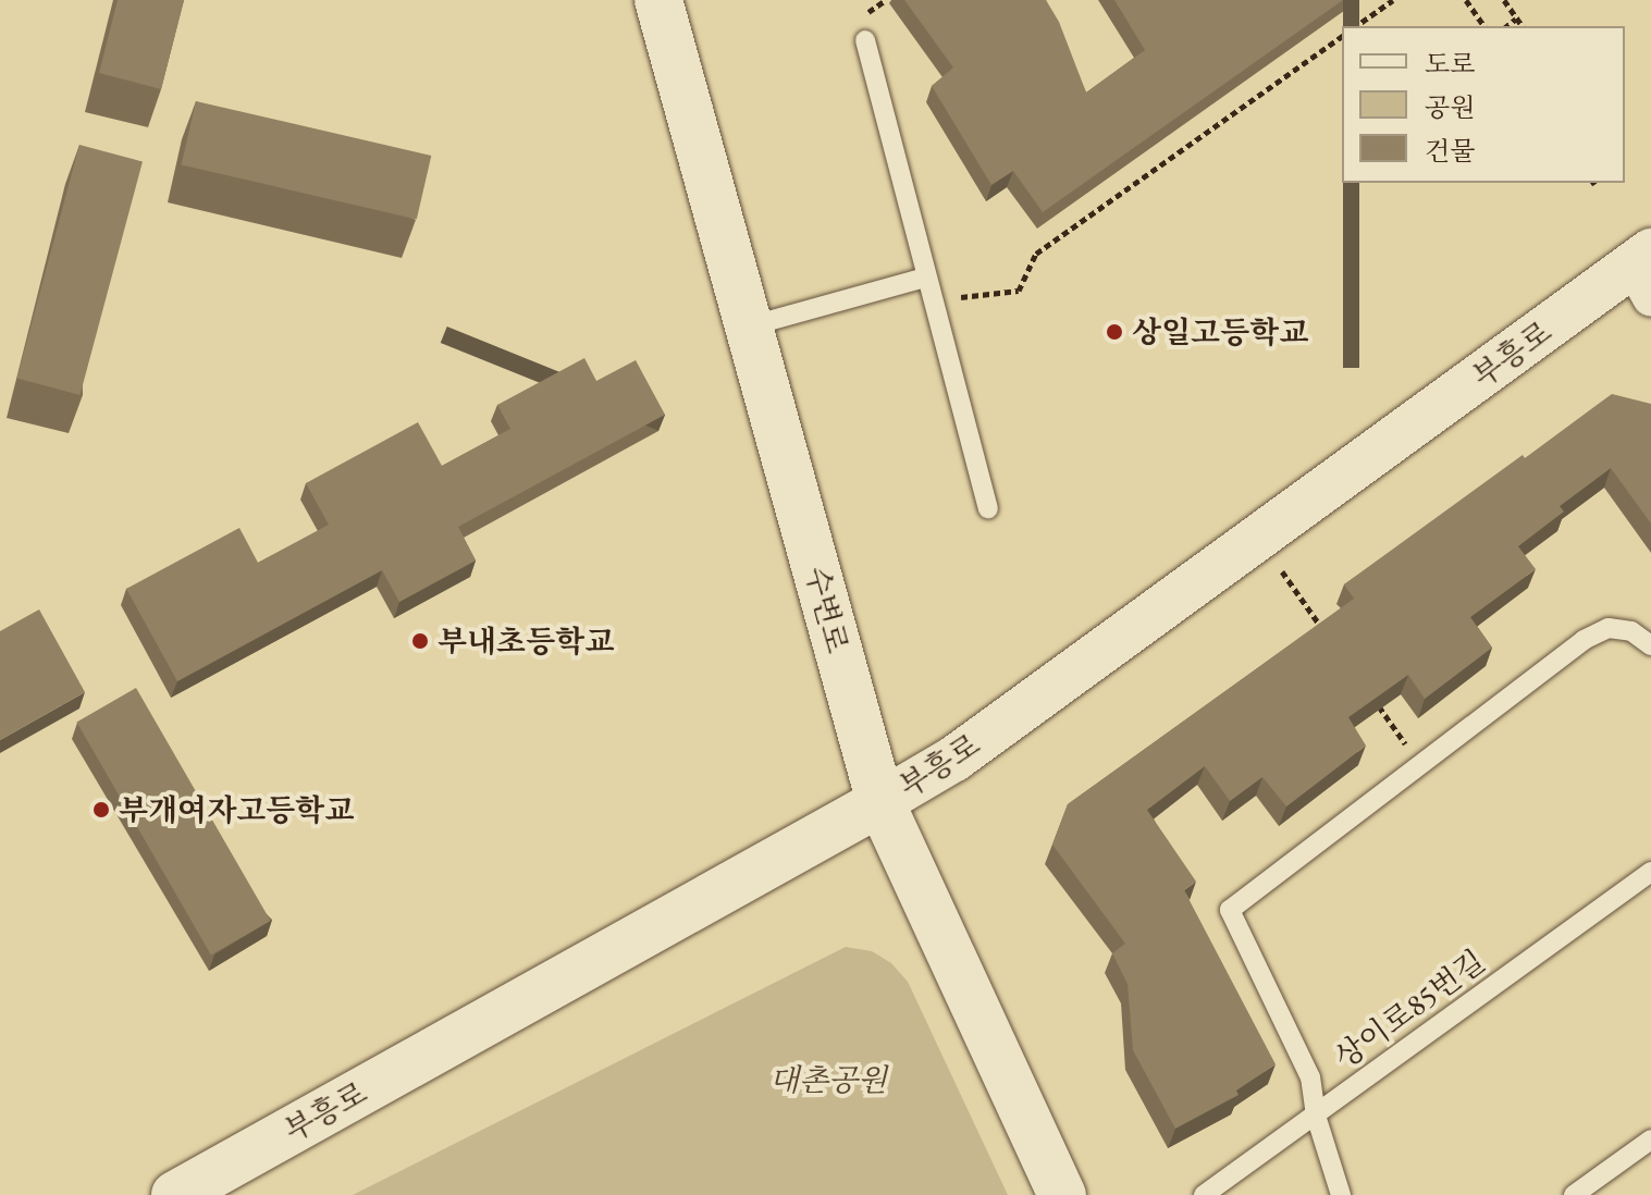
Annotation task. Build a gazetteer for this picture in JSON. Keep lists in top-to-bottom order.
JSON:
{
  "streets": {
    "main road": ["부흥로", "수변로"],
    "lane": ["상이로85번길"]
  },
  "crossings": [
    ["부흥로", "수변로"]
  ],
  "parks": ["대촌공원"],
  "places": ["상일고등학교", "부내초등학교", "부개여자고등학교"],
  "legend": ["도로", "공원", "건물"]
}
